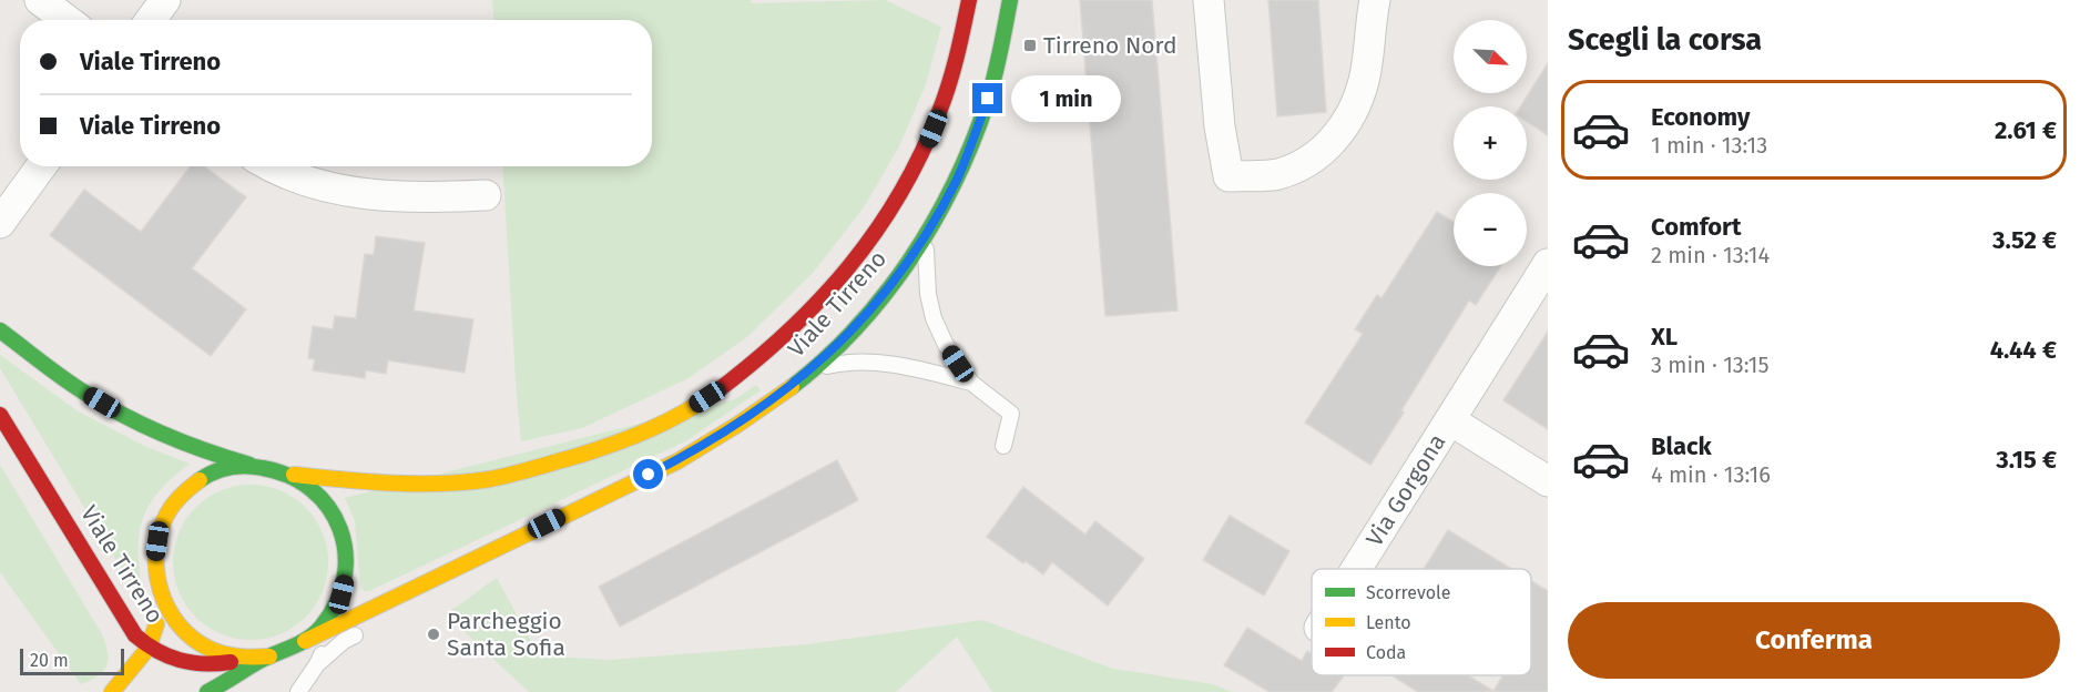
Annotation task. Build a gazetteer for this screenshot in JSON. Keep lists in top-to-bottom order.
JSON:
{
  "streets": {
    "street": ["Viale Tirreno", "Via Gorgona"]
  },
  "places": {
    "transit": ["Tirreno Nord"],
    "other": ["Parcheggio Santa Sofia"]
  },
  "legend": ["Scorrevole", "Lento", "Coda"],
  "scale_bar": "20 m",
  "north": "bottom right",
  "page": {
    "heading": "Scegli la corsa",
    "map_buttons": ["+", "−"],
    "banner": ["Viale Tirreno", "Viale Tirreno"],
    "bubble": "1 min",
    "list": [
      {
        "name": "Economy",
        "note": "1 min · 13:13",
        "value": "2.61 €"
      },
      {
        "name": "Comfort",
        "note": "2 min · 13:14",
        "value": "3.52 €"
      },
      {
        "name": "XL",
        "note": "3 min · 13:15",
        "value": "4.44 €"
      },
      {
        "name": "Black",
        "note": "4 min · 13:16",
        "value": "3.15 €"
      }
    ],
    "buttons": "Conferma",
    "scale": "20 m"
  }
}
